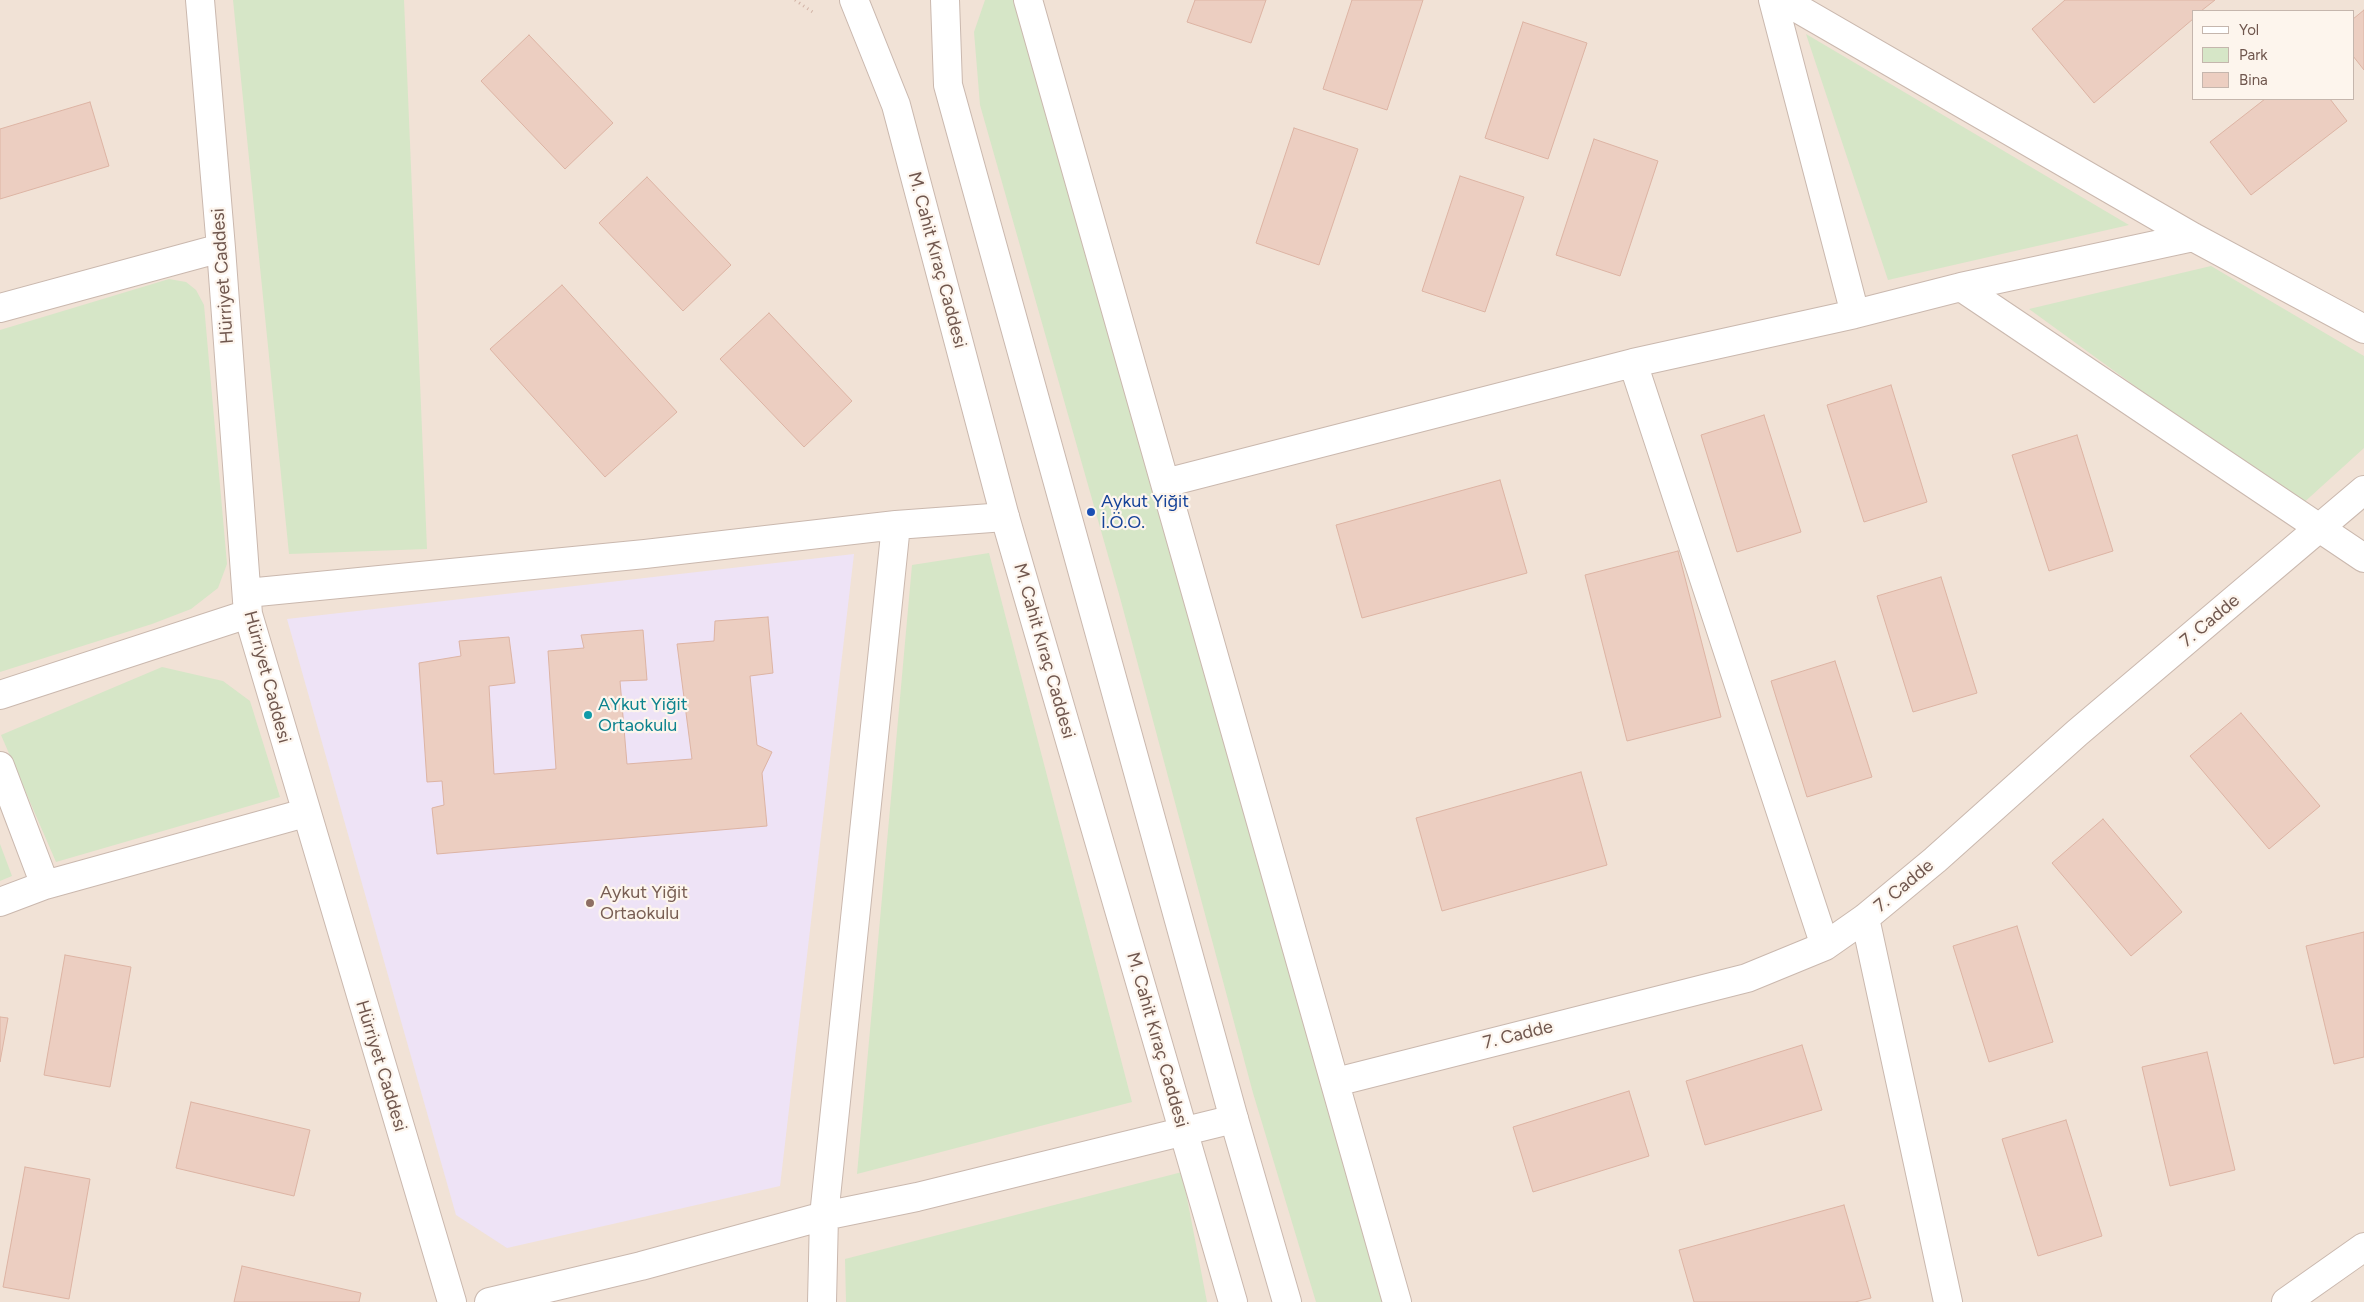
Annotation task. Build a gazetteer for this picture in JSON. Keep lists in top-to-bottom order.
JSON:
{
  "streets": {
    "street": ["M. Cahit Kıraç Caddesi", "Hürriyet Caddesi", "7. Cadde"]
  },
  "places": ["Aykut Yiğit İ.Ö.O.", "AYkut Yiğit Ortaokulu", "Aykut Yiğit Ortaokulu"],
  "legend": ["Yol", "Park", "Bina"]
}
